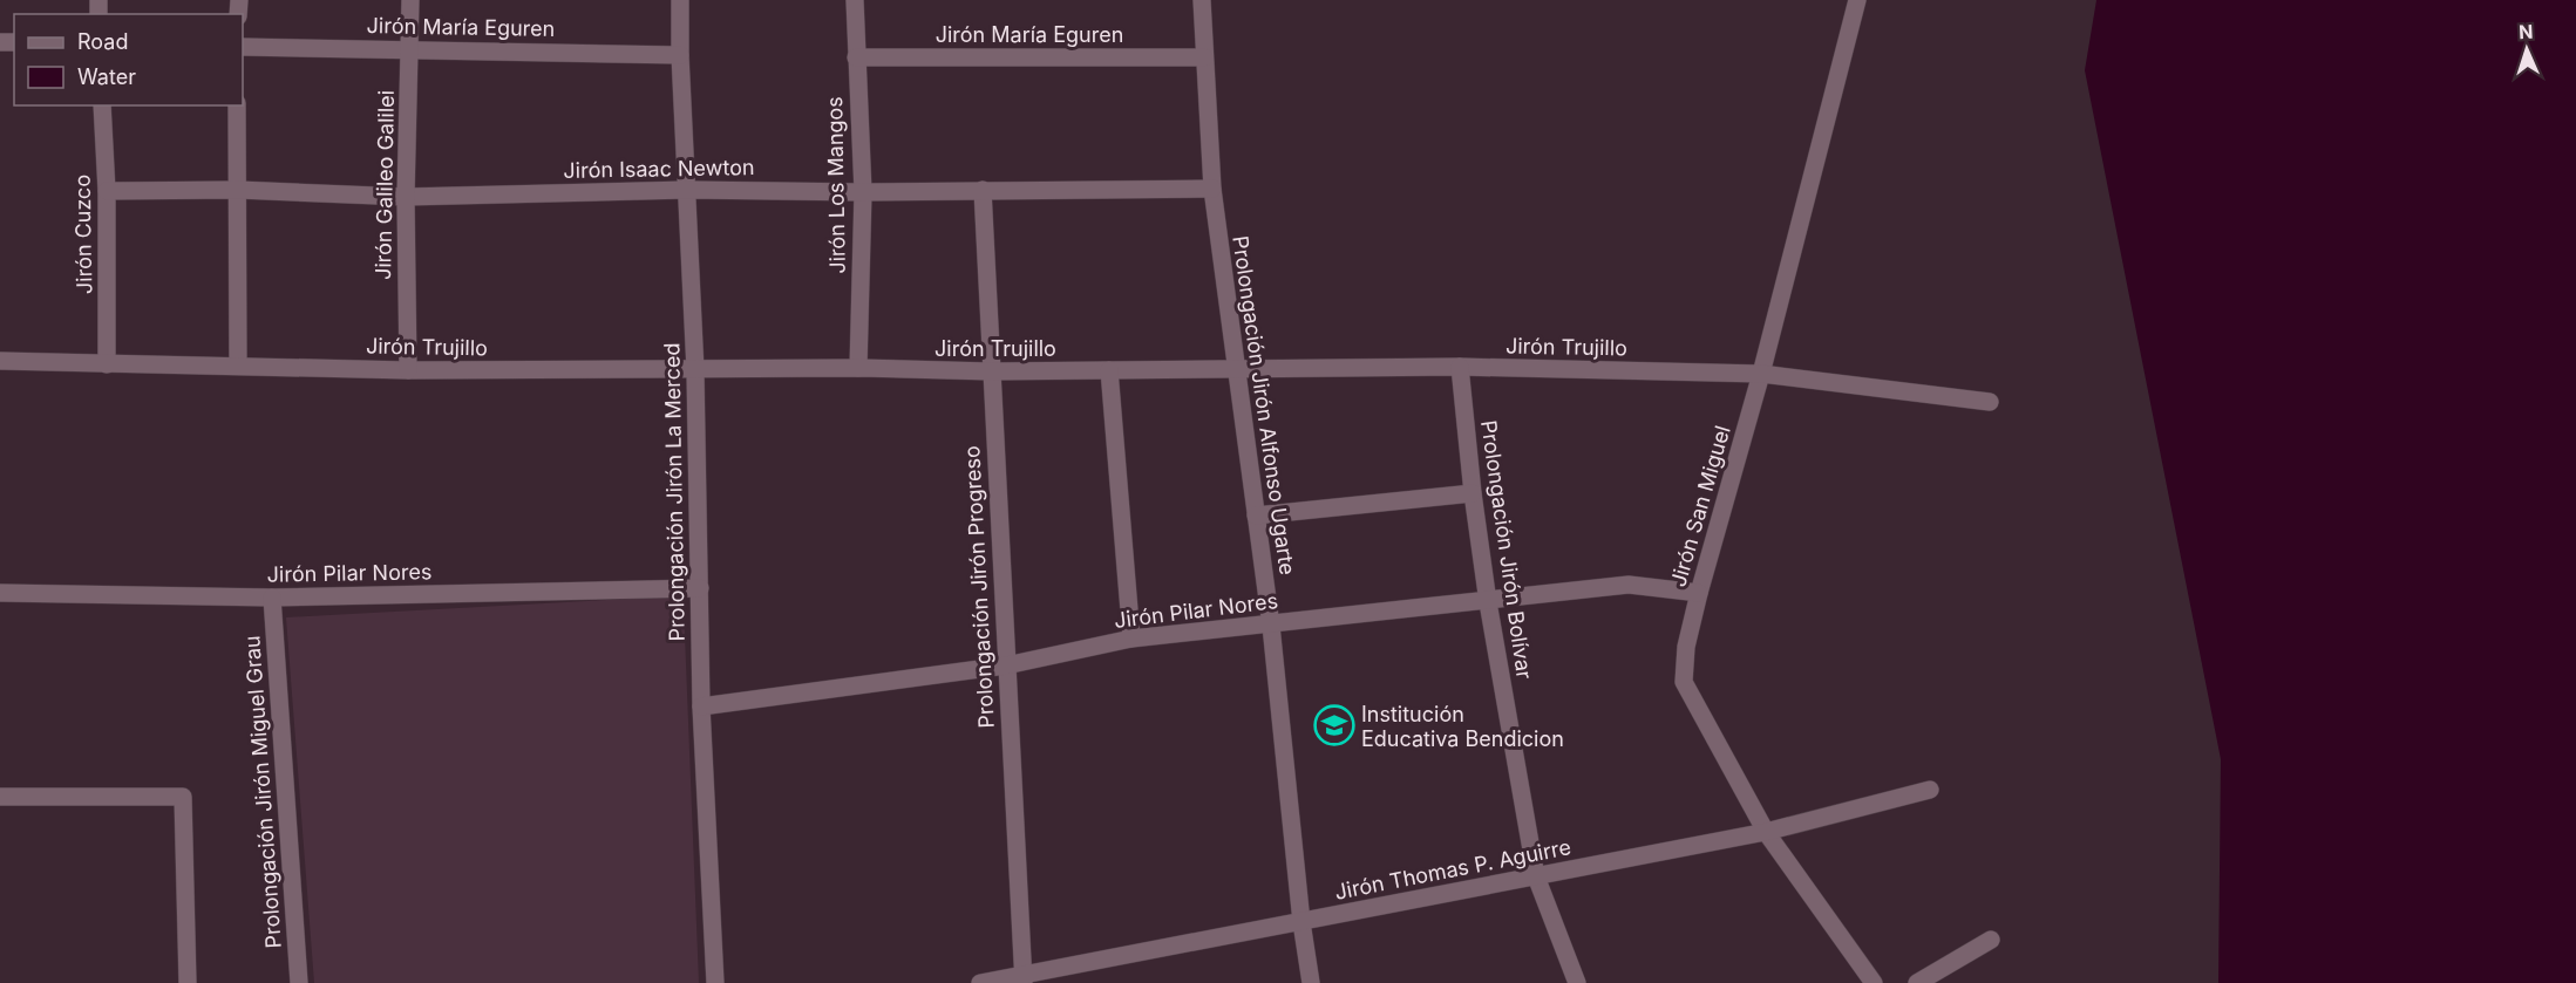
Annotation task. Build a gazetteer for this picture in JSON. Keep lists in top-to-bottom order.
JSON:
{
  "streets": {
    "street": [
      "Jirón María Eguren",
      "Jirón Isaac Newton",
      "Jirón Galileo Galilei",
      "Jirón Los Mangos",
      "Jirón Cuzco",
      "Jirón Trujillo",
      "Prolongación Jirón Alfonso Ugarte",
      "Prolongación Jirón La Merced",
      "Jirón San Miguel",
      "Prolongación Jirón Bolívar",
      "Jirón Pilar Nores",
      "Prolongación Jirón Progreso",
      "Prolongación Jirón Miguel Grau",
      "Jirón Thomas P. Aguirre"
    ]
  },
  "crossings": [
    ["Jirón María Eguren", "Jirón Galileo Galilei"],
    ["Jirón María Eguren", "Jirón Los Mangos"],
    ["Jirón María Eguren", "Prolongación Jirón Alfonso Ugarte"],
    ["Jirón María Eguren", "Prolongación Jirón La Merced"],
    ["Jirón Isaac Newton", "Jirón Galileo Galilei"],
    ["Jirón Isaac Newton", "Jirón Los Mangos"],
    ["Jirón Isaac Newton", "Jirón Cuzco"],
    ["Jirón Isaac Newton", "Prolongación Jirón Alfonso Ugarte"],
    ["Jirón Isaac Newton", "Prolongación Jirón La Merced"],
    ["Jirón Isaac Newton", "Prolongación Jirón Progreso"],
    ["Jirón Galileo Galilei", "Jirón Trujillo"],
    ["Jirón Los Mangos", "Jirón Trujillo"],
    ["Jirón Cuzco", "Jirón Trujillo"],
    ["Jirón Trujillo", "Prolongación Jirón Alfonso Ugarte"],
    ["Jirón Trujillo", "Prolongación Jirón La Merced"],
    ["Jirón Trujillo", "Jirón San Miguel"],
    ["Jirón Trujillo", "Prolongación Jirón Bolívar"],
    ["Jirón Trujillo", "Prolongación Jirón Progreso"],
    ["Prolongación Jirón Alfonso Ugarte", "Jirón Pilar Nores"],
    ["Prolongación Jirón Alfonso Ugarte", "Jirón Thomas P. Aguirre"],
    ["Prolongación Jirón La Merced", "Jirón Pilar Nores"],
    ["Jirón San Miguel", "Jirón Pilar Nores"],
    ["Jirón San Miguel", "Jirón Thomas P. Aguirre"],
    ["Prolongación Jirón Bolívar", "Jirón Pilar Nores"],
    ["Prolongación Jirón Bolívar", "Jirón Thomas P. Aguirre"],
    ["Jirón Pilar Nores", "Prolongación Jirón Progreso"],
    ["Jirón Pilar Nores", "Prolongación Jirón Miguel Grau"],
    ["Prolongación Jirón Progreso", "Jirón Thomas P. Aguirre"]
  ],
  "places": {
    "school or university": ["Institución Educativa Bendicion"]
  },
  "legend": ["Road", "Water"],
  "north": "top"
}
